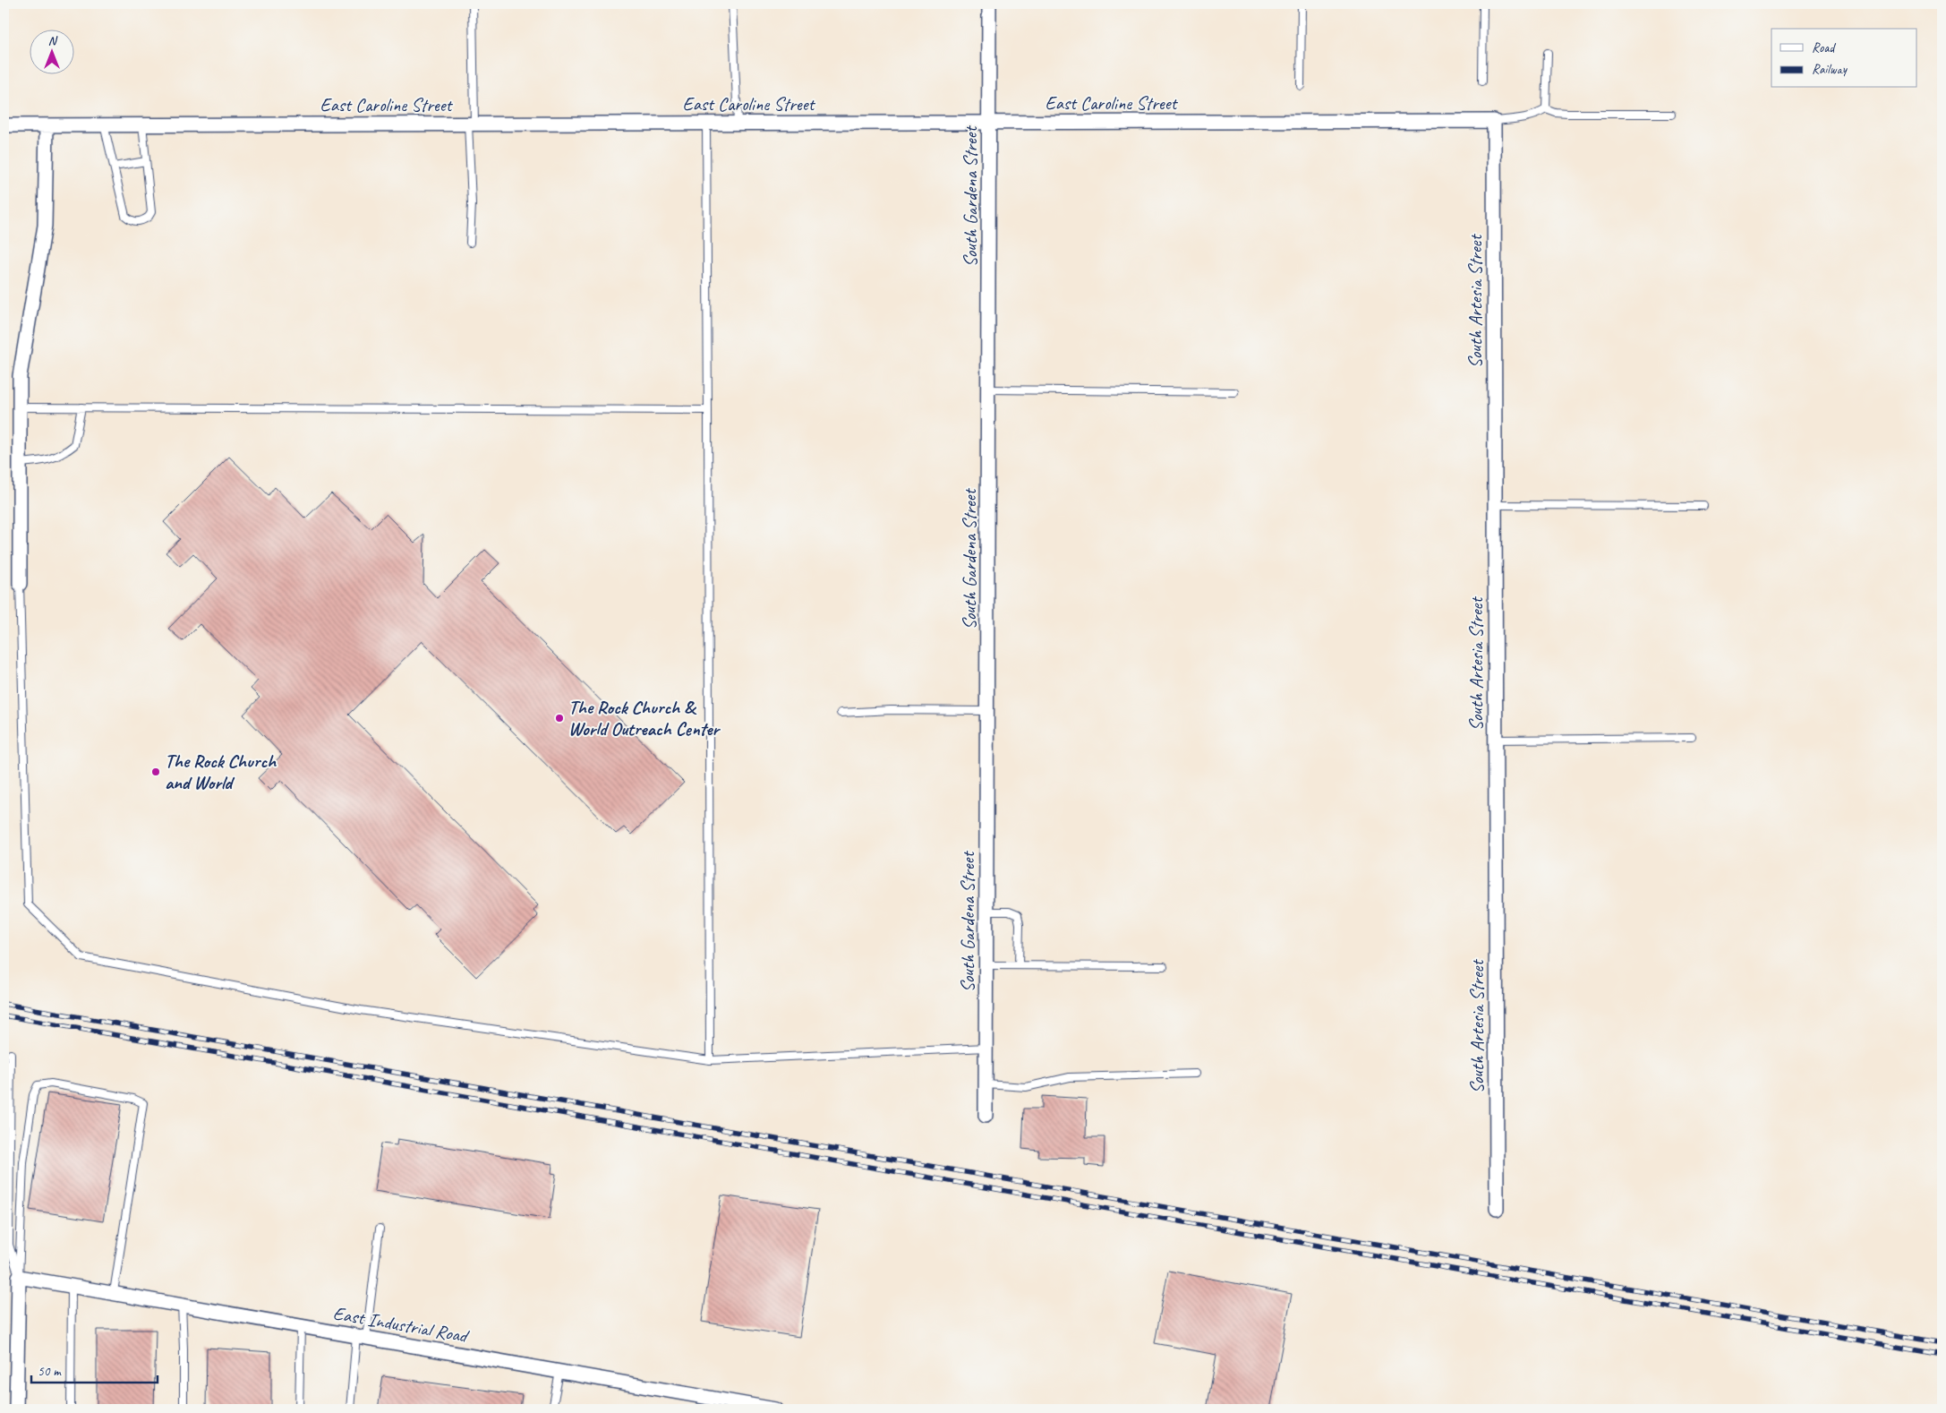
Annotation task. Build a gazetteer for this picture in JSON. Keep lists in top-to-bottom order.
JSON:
{
  "streets": {
    "street": [
      "East Caroline Street",
      "South Gardena Street",
      "South Artesia Street",
      "East Industrial Road"
    ]
  },
  "crossings": [
    ["East Caroline Street", "South Gardena Street"],
    ["East Caroline Street", "South Artesia Street"]
  ],
  "places": ["The Rock Church & World Outreach Center", "The Rock Church and World"],
  "legend": ["Road", "Railway"],
  "scale_bar": "50 m",
  "north": "top"
}
